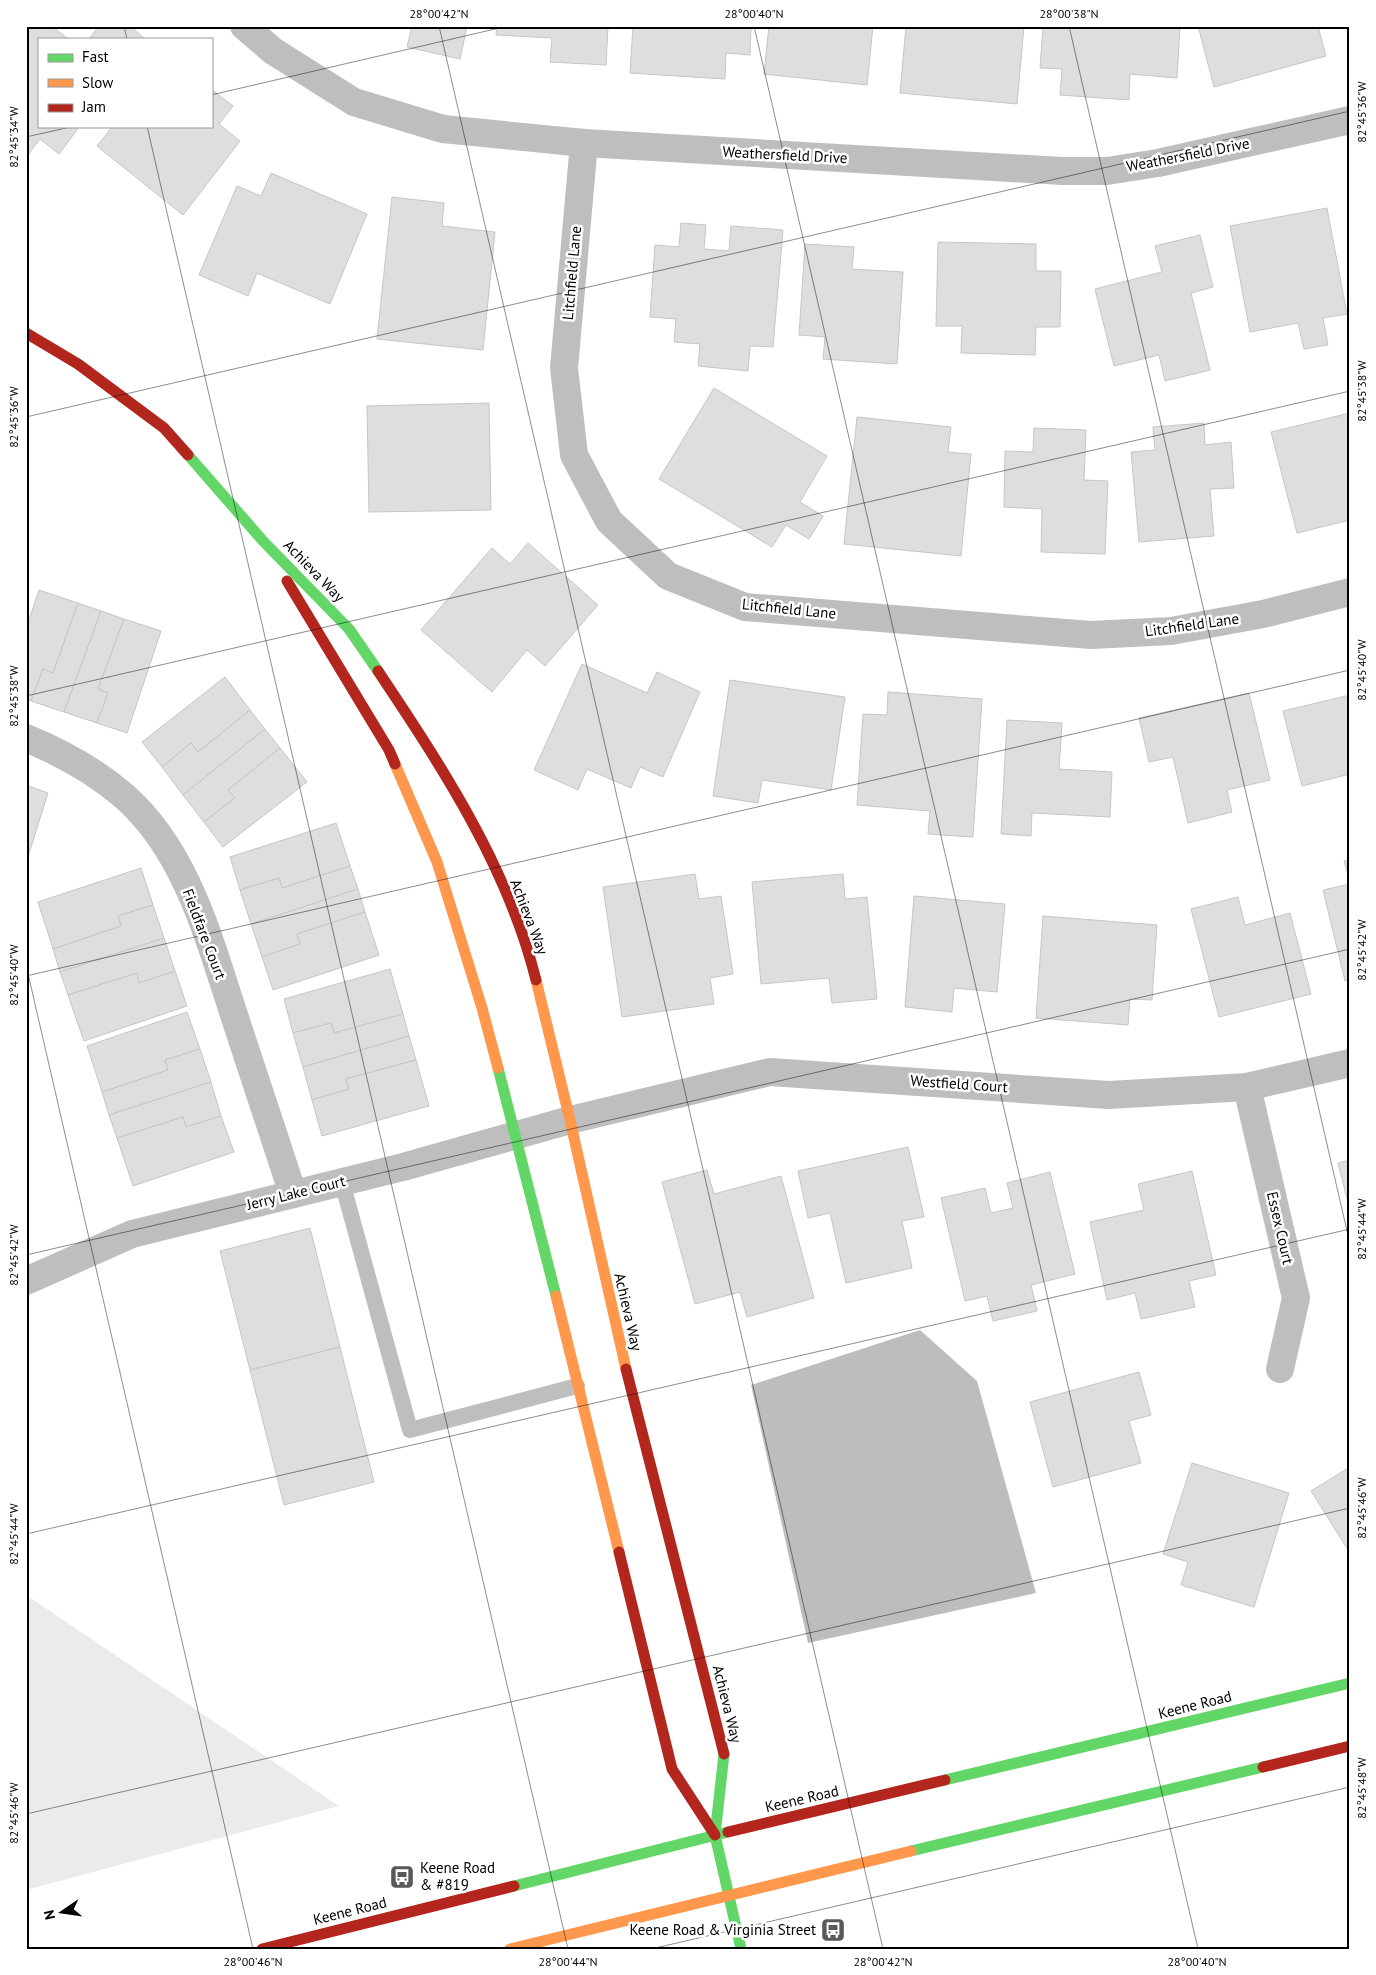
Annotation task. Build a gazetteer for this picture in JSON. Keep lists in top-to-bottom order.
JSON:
{
  "streets": {
    "street": [
      "Weathersfield Drive",
      "Litchfield Lane",
      "Achieva Way",
      "Fieldfare Court",
      "Westfield Court",
      "Jerry Lake Court",
      "Essex Court",
      "Keene Road"
    ]
  },
  "crossings": [
    ["Weathersfield Drive", "Litchfield Lane"],
    ["Achieva Way", "Westfield Court"],
    ["Achieva Way", "Jerry Lake Court"],
    ["Achieva Way", "Keene Road"],
    ["Fieldfare Court", "Jerry Lake Court"],
    ["Westfield Court", "Jerry Lake Court"],
    ["Westfield Court", "Essex Court"]
  ],
  "places": {
    "bus stop": ["Keene Road & #819", "Keene Road & Virginia Street"]
  },
  "legend": ["Fast", "Slow", "Jam"],
  "north": "left",
  "coordinates": [
    "28°00'42\"N",
    "28°00'40\"N",
    "28°00'38\"N",
    "82°45'36\"W",
    "82°45'34\"W",
    "82°45'38\"W",
    "82°45'40\"W",
    "82°45'42\"W",
    "82°45'44\"W",
    "82°45'46\"W",
    "82°45'48\"W",
    "28°00'46\"N",
    "28°00'44\"N"
  ]
}
